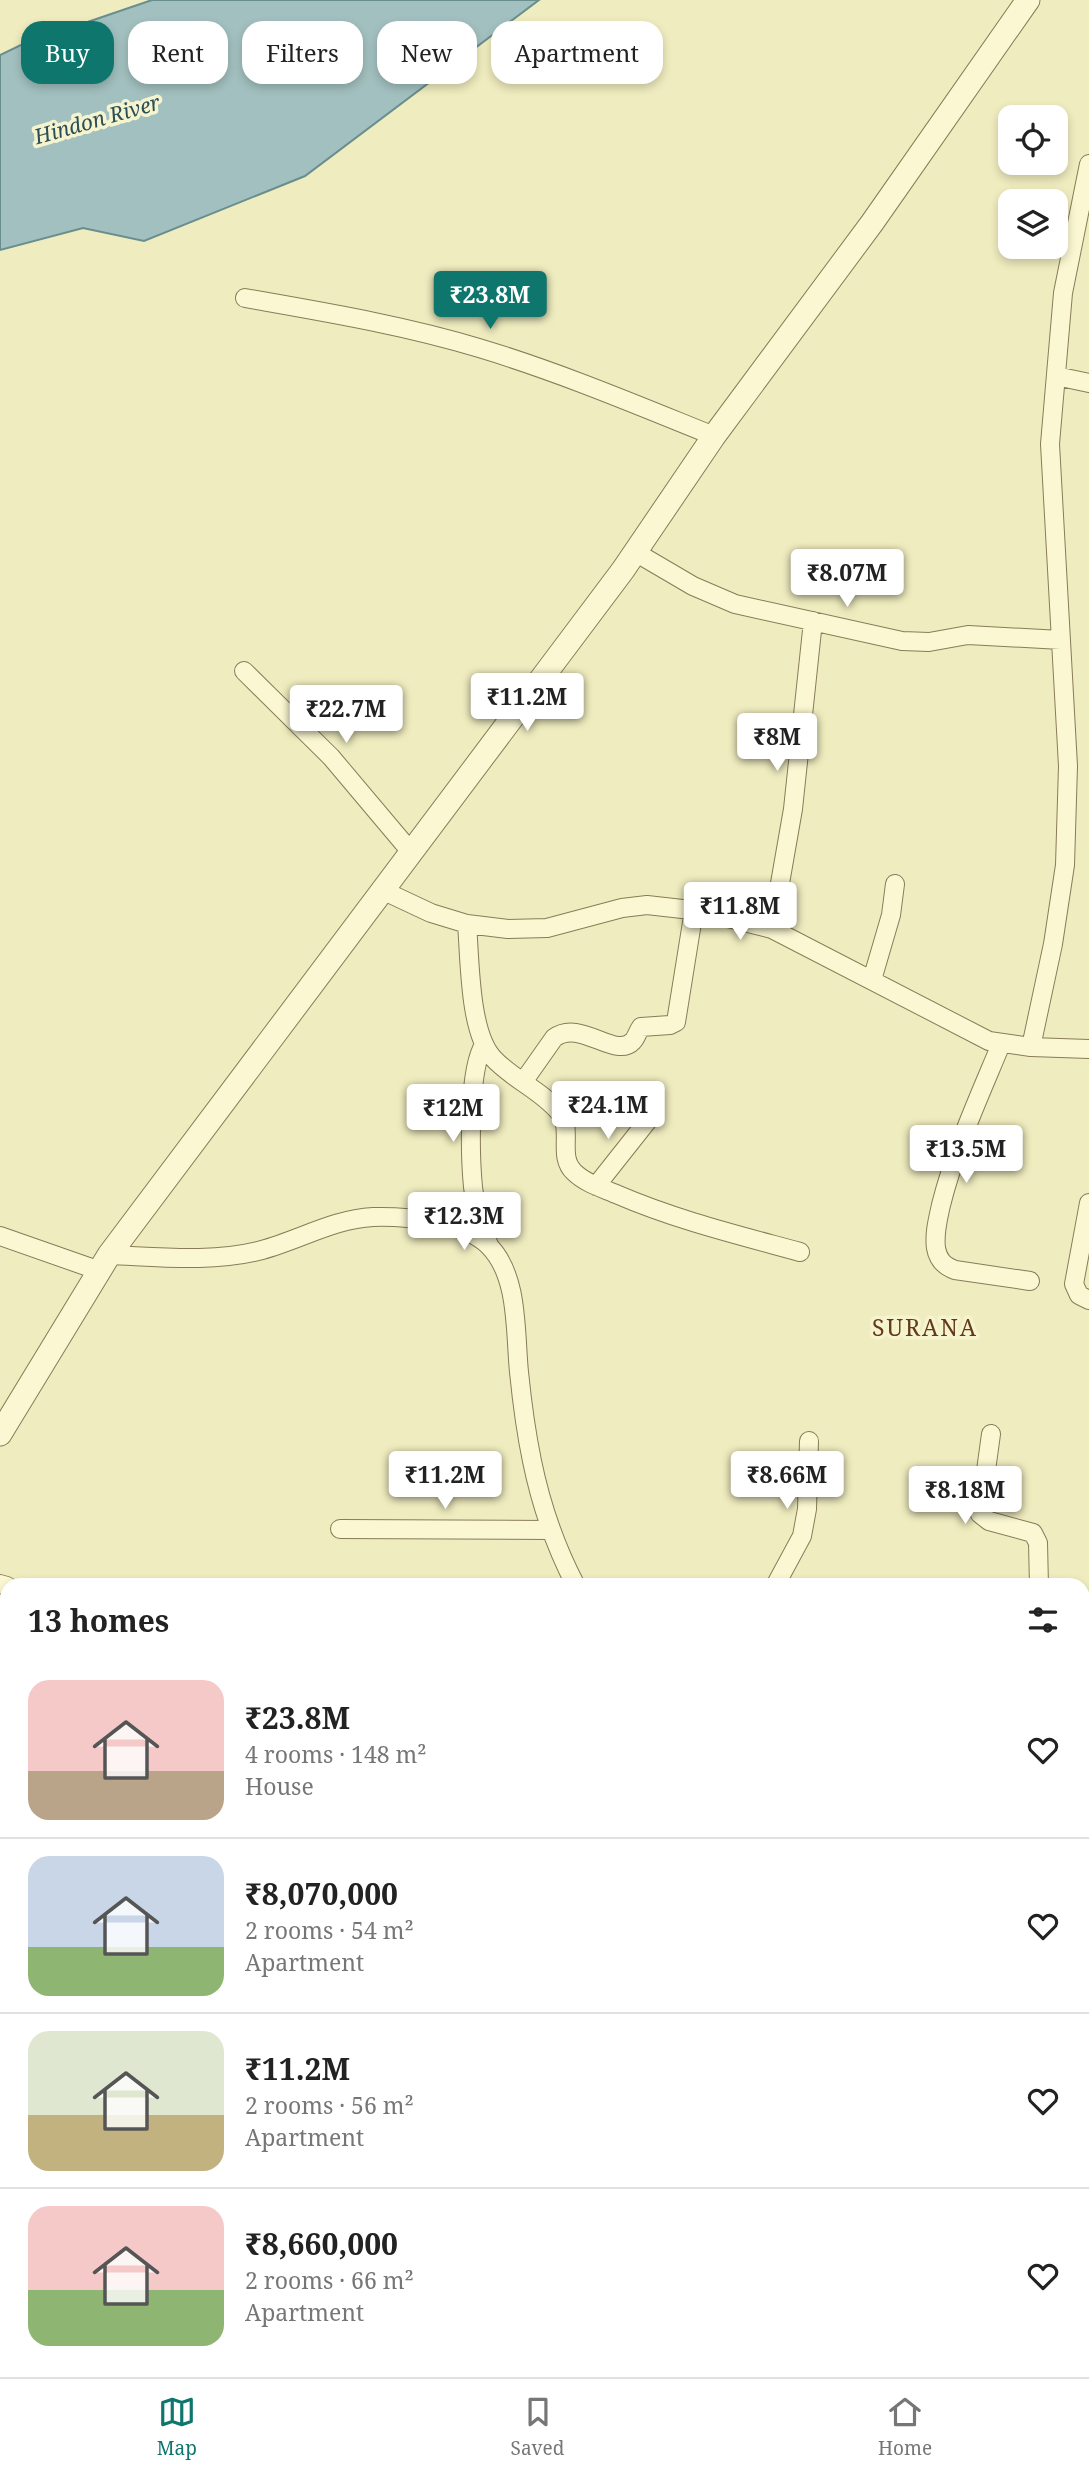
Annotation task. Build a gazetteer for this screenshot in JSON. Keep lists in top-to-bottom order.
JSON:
{
  "districts": ["SURANA"],
  "water": ["Hindon River"],
  "page": {
    "chip": [
      "Buy",
      "Rent",
      "Filters",
      "New",
      "Apartment"
    ],
    "price": [
      "₹23.8M",
      "₹8.07M",
      "₹11.2M",
      "₹22.7M",
      "₹8M",
      "₹11.8M",
      "₹24.1M",
      "₹12M",
      "₹13.5M",
      "₹12.3M",
      "₹11.2M",
      "₹8.66M",
      "₹8.18M"
    ],
    "heading": "13 homes",
    "list": [
      {
        "name": "₹23.8M",
        "note": "4 rooms · 148 m² · House"
      },
      {
        "name": "₹8,070,000",
        "note": "2 rooms · 54 m² · Apartment"
      },
      {
        "name": "₹11.2M",
        "note": "2 rooms · 56 m² · Apartment"
      },
      {
        "name": "₹8,660,000",
        "note": "2 rooms · 66 m² · Apartment"
      }
    ],
    "tabs": ["Map", "Saved", "Home"]
  }
}
